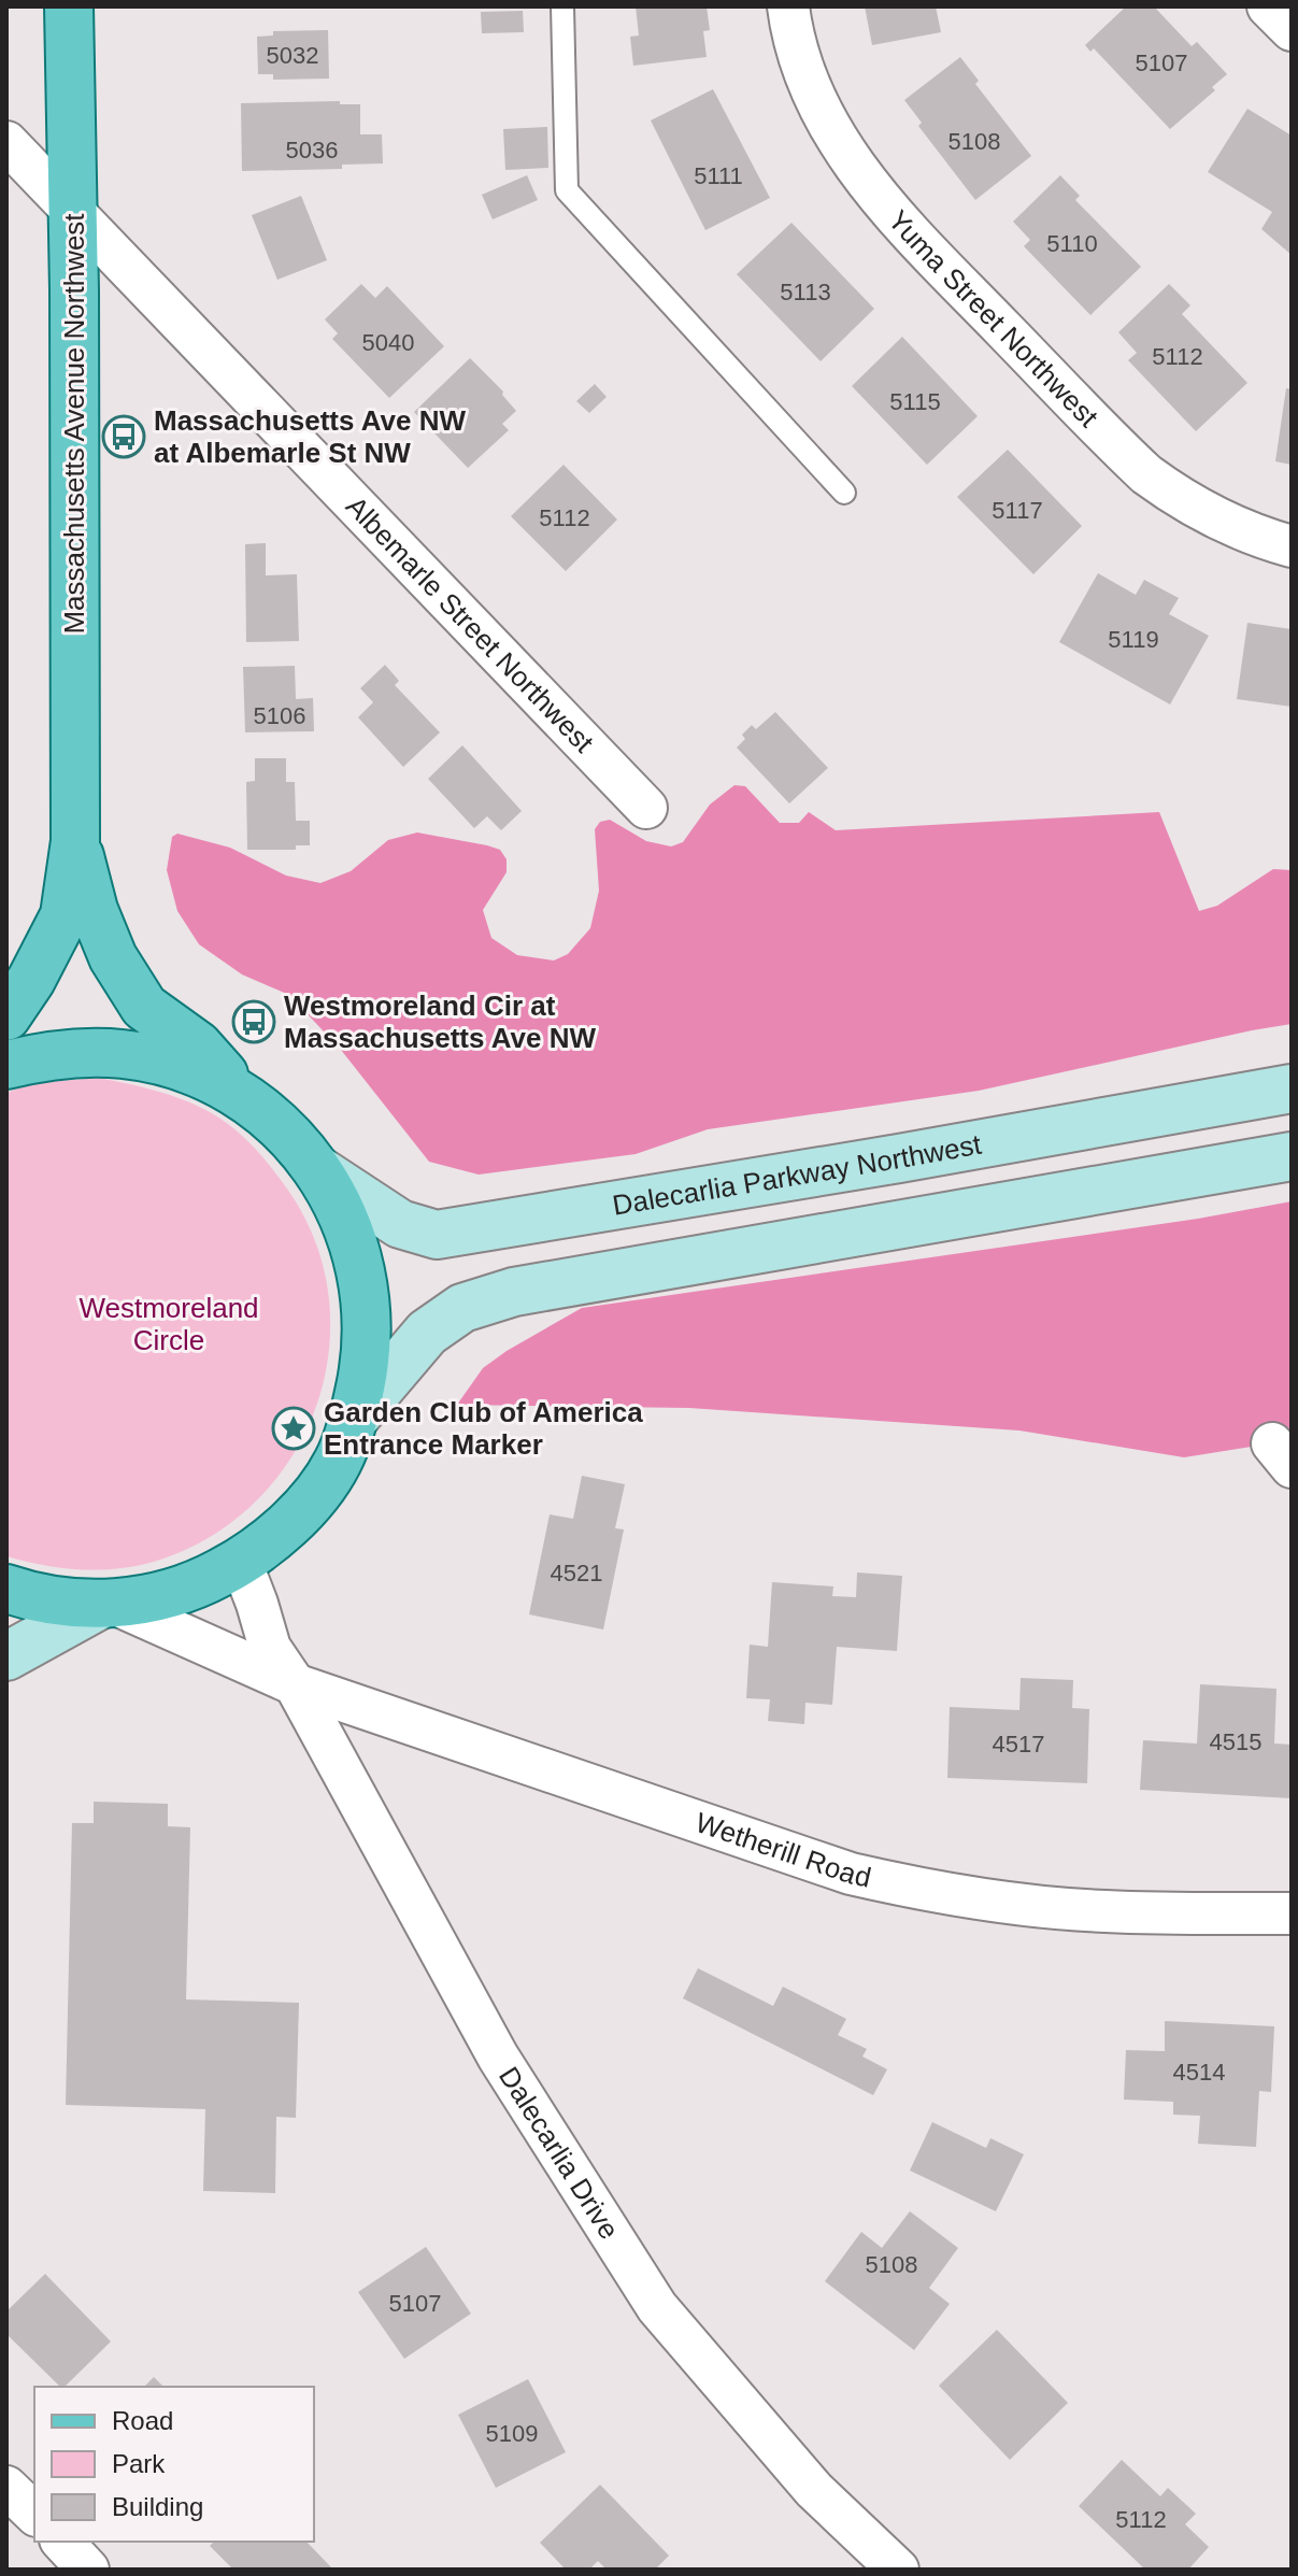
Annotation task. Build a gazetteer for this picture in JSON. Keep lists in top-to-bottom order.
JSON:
{
  "streets": {
    "main road": ["Massachusetts Avenue Northwest", "Dalecarlia Parkway Northwest"],
    "street": [
      "Yuma Street Northwest",
      "Albemarle Street Northwest",
      "Wetherill Road",
      "Dalecarlia Drive"
    ]
  },
  "crossings": [
    ["Massachusetts Avenue Northwest", "Albemarle Street Northwest"],
    ["Wetherill Road", "Dalecarlia Drive"]
  ],
  "parks": ["Westmoreland Circle"],
  "places": {
    "bus stop": ["Massachusetts Ave NW at Albemarle St NW", "Westmoreland Cir at Massachusetts Ave NW"],
    "place": ["Garden Club of America Entrance Marker"]
  },
  "house_numbers": [
    "5032",
    "5107",
    "5108",
    "5036",
    "5111",
    "5110",
    "5113",
    "5040",
    "5112",
    "5115",
    "5117",
    "5112",
    "5119",
    "5106",
    "4521",
    "4515",
    "4517",
    "4514",
    "5108",
    "5107",
    "5109",
    "5112"
  ],
  "legend": ["Road", "Park", "Building"]
}
